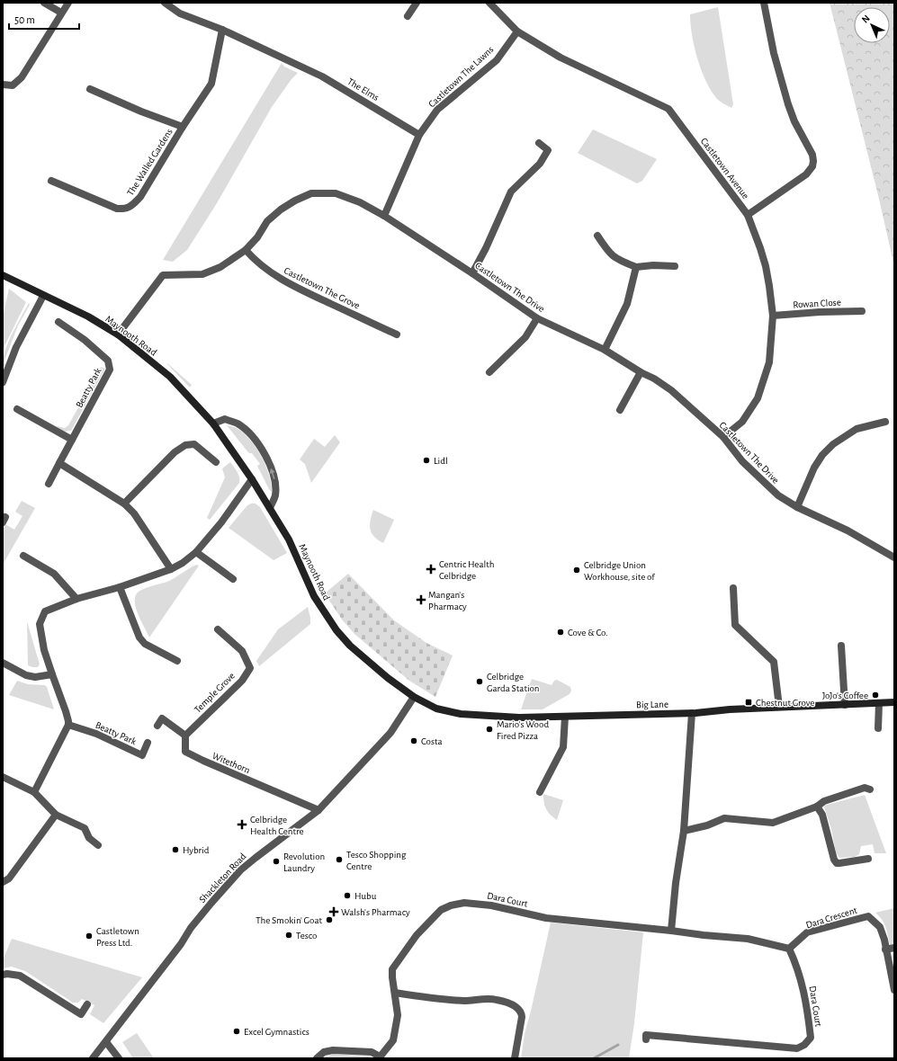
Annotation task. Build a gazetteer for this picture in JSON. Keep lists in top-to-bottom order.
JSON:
{
  "streets": {
    "main road": ["Maynooth Road", "Big Lane"],
    "street": [
      "Castletown The Lawns",
      "The Elms",
      "The Walled Gardens",
      "Castletown Avenue",
      "Castletown The Drive",
      "Castletown The Grove",
      "Rowan Close",
      "Beatty Park",
      "Temple Grove",
      "Witethorn",
      "Shackleton Road",
      "Dara Court",
      "Dara Crescent"
    ]
  },
  "crossings": [
    ["Castletown The Lawns", "The Elms"],
    ["Castletown The Lawns", "Castletown Avenue"],
    ["Castletown The Lawns", "Castletown The Drive"],
    ["The Elms", "The Walled Gardens"],
    ["Castletown Avenue", "Castletown The Drive"],
    ["Castletown Avenue", "Rowan Close"],
    ["Castletown The Drive", "Castletown The Grove"],
    ["Castletown The Drive", "Maynooth Road"],
    ["Maynooth Road", "Big Lane"],
    ["Maynooth Road", "Shackleton Road"],
    ["Temple Grove", "Witethorn"],
    ["Big Lane", "Shackleton Road"],
    ["Witethorn", "Shackleton Road"],
    ["Dara Court", "Dara Crescent"]
  ],
  "places": {
    "other": [
      "Lidl",
      "Celbridge Union Workhouse, site of",
      "Cove & Co.",
      "Celbridge Garda Station",
      "JoJo's Coffee",
      "Mario's Wood Fired Pizza",
      "Costa",
      "Hybrid",
      "Tesco Shopping Centre",
      "Revolution Laundry",
      "Hubu",
      "The Smokin' Goat",
      "Tesco",
      "Castletown Press Ltd.",
      "Excel Gymnastics"
    ],
    "health": [
      "Centric Health Celbridge",
      "Mangan's Pharmacy",
      "Celbridge Health Centre",
      "Walsh's Pharmacy"
    ],
    "transit": ["Chestnut Grove"]
  },
  "scale_bar": "50 m",
  "north": "top left"
}
